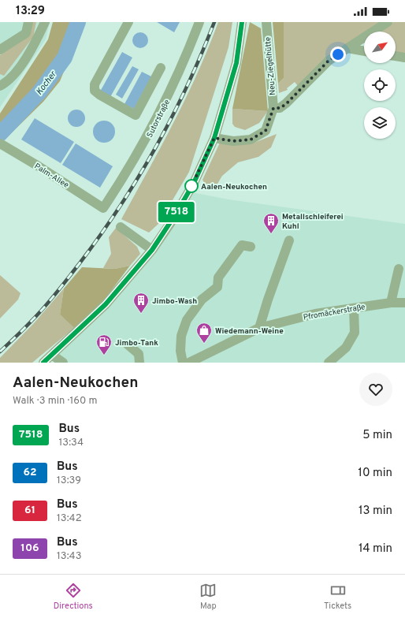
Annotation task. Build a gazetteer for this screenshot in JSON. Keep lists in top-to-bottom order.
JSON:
{
  "streets": {
    "street": [
      "Neu-Ziegelhütte",
      "Sutorstraße",
      "Palm-Allee",
      "Pfromäckerstraße"
    ]
  },
  "crossings": [
    ["Sutorstraße", "Palm-Allee"]
  ],
  "water": ["Kocher"],
  "places": {
    "other": ["Aalen-Neukochen"],
    "building": ["Metallschleiferei Kuhl", "Jimbo-Wash"],
    "shop": ["Wiedemann-Weine"],
    "fuel station": ["Jimbo-Tank"]
  },
  "lines": ["bus line 7518"],
  "north": "top right",
  "page": {
    "status": "13:29",
    "on_map": "7518",
    "heading": ["Aalen-Neukochen", "Walk · 3 min · 160 m"],
    "list": [
      {
        "mark": "7518",
        "name": "Bus",
        "note": "13:34",
        "value": "5 min"
      },
      {
        "mark": "62",
        "name": "Bus",
        "note": "13:39",
        "value": "10 min"
      },
      {
        "mark": "61",
        "name": "Bus",
        "note": "13:42",
        "value": "13 min"
      },
      {
        "mark": "106",
        "name": "Bus",
        "note": "13:43",
        "value": "14 min"
      }
    ],
    "tabs": ["Directions", "Map", "Tickets"]
  }
}
